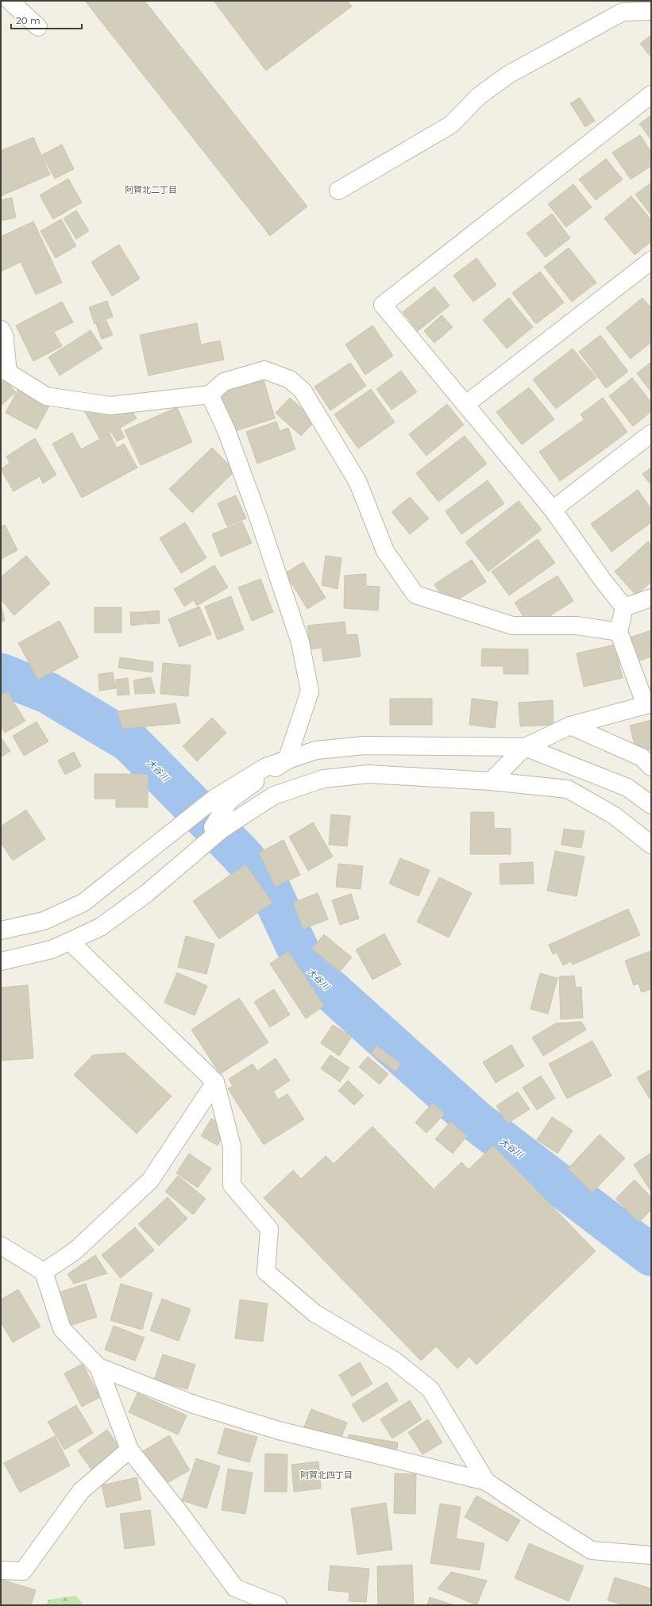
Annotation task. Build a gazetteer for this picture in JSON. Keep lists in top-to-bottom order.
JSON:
{
  "districts": ["阿賀北二丁目", "阿賀北四丁目"],
  "water": ["大谷川"],
  "scale_bar": "20 m"
}
